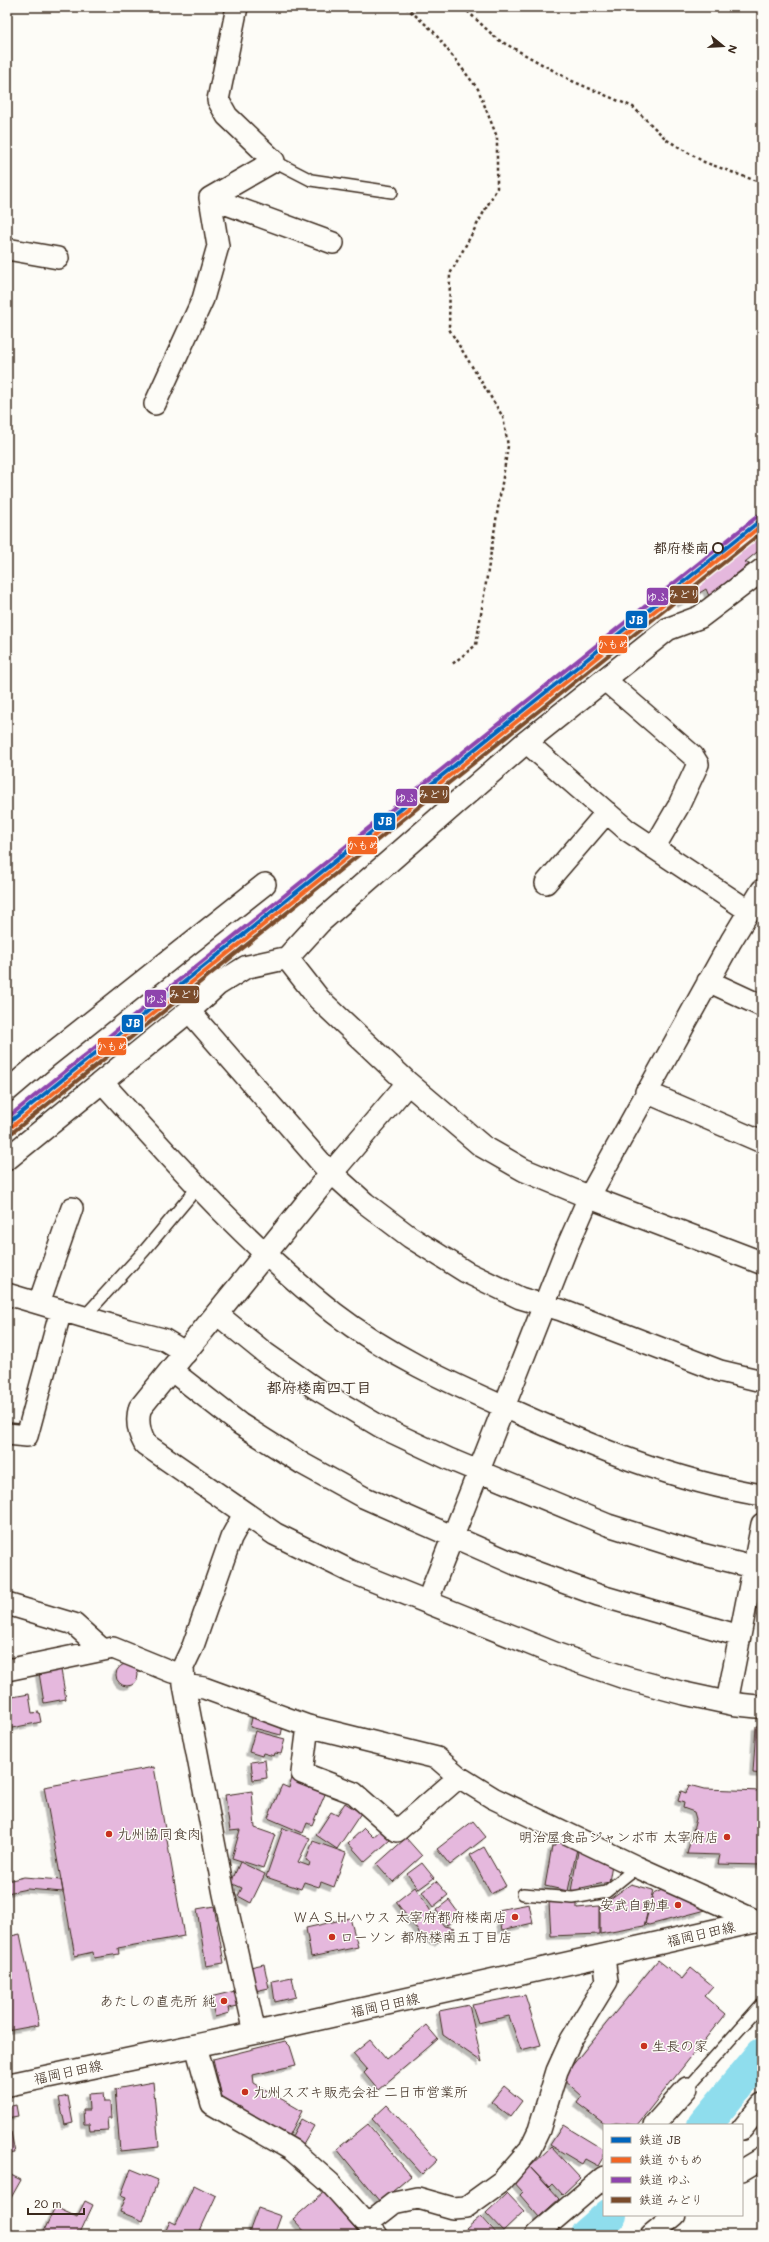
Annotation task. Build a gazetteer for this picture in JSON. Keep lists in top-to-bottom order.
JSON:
{
  "streets": {
    "street": ["福岡日田線"]
  },
  "districts": ["都府楼南四丁目"],
  "places": [
    "都府楼南",
    "九州協同食肉",
    "明治屋食品ジャンボ市 太宰府店",
    "安武自動車",
    "ＷＡＳＨハウス 太宰府都府楼南店",
    "ローソン 都府楼南五丁目店",
    "あたしの直売所 純",
    "生長の家",
    "九州スズキ販売会社 二日市営業所"
  ],
  "lines": [
    "rail line ゆふ",
    "rail line JB",
    "rail line かもめ",
    "rail line みどり"
  ],
  "legend": [
    "鉄道 JB",
    "鉄道 かもめ",
    "鉄道 ゆふ",
    "鉄道 みどり"
  ],
  "scale_bar": "20 m",
  "north": "right"
}
